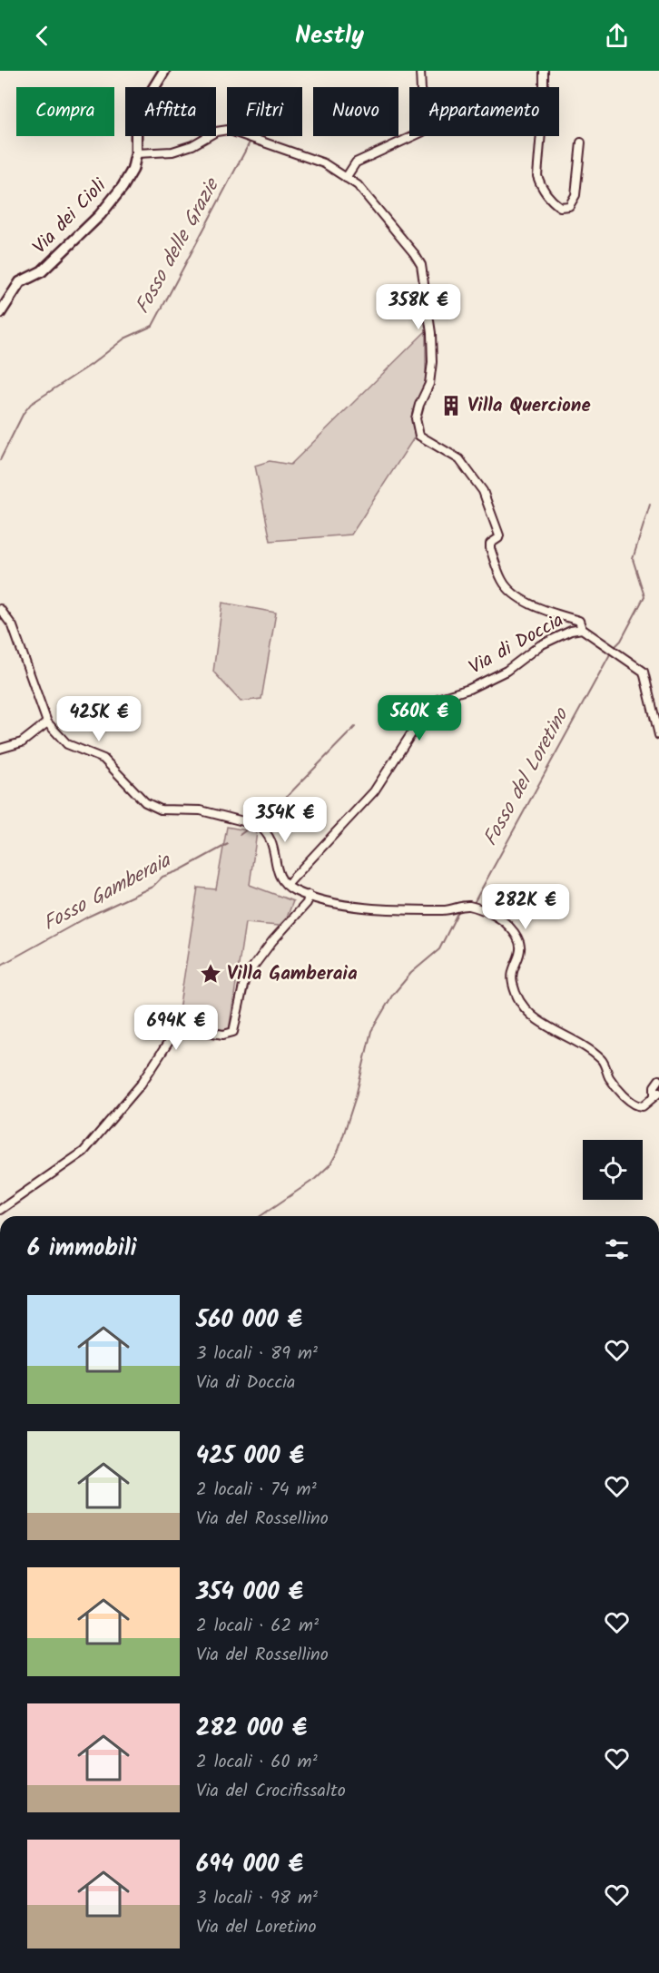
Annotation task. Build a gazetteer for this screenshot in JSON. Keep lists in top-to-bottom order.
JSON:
{
  "streets": {
    "street": ["Via dei Cioli", "Via di Doccia"]
  },
  "water": ["Fosso delle Grazie", "Fosso del Loretino", "Fosso Gamberaia"],
  "places": {
    "building": ["Villa Quercione"],
    "place": ["Villa Gamberaia"]
  },
  "page": {
    "header": "Nestly",
    "chip": [
      "Compra",
      "Affitta",
      "Filtri",
      "Nuovo",
      "Appartamento"
    ],
    "price": [
      "358K €",
      "560K €",
      "425K €",
      "354K €",
      "282K €",
      "694K €"
    ],
    "heading": "6 immobili",
    "list": [
      {
        "name": "560 000 €",
        "note": "3 locali · 89 m² · Via di Doccia"
      },
      {
        "name": "425 000 €",
        "note": "2 locali · 74 m² · Via del Rossellino"
      },
      {
        "name": "354 000 €",
        "note": "2 locali · 62 m² · Via del Rossellino"
      },
      {
        "name": "282 000 €",
        "note": "2 locali · 60 m² · Via del Crocifissalto"
      },
      {
        "name": "694 000 €",
        "note": "3 locali · 98 m² · Via del Loretino"
      }
    ]
  }
}
